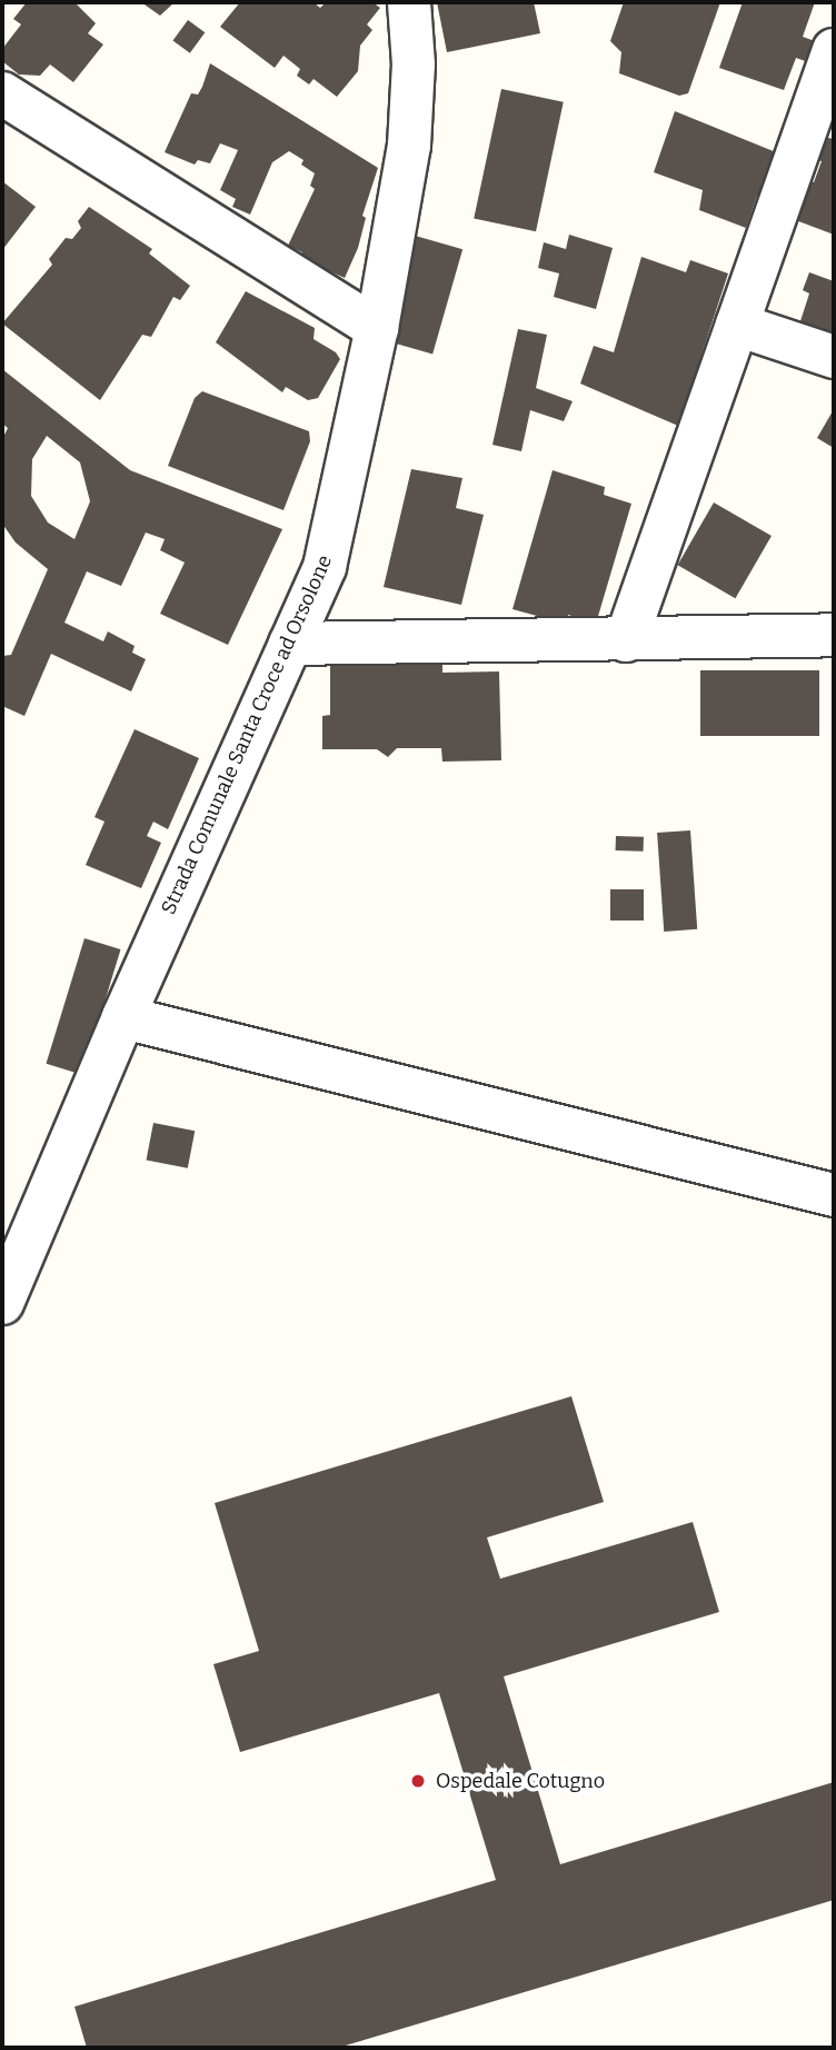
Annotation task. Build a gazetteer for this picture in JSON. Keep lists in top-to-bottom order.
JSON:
{
  "streets": {
    "street": ["Strada Comunale Santa Croce ad Orsolone"]
  },
  "places": ["Ospedale Cotugno"]
}
